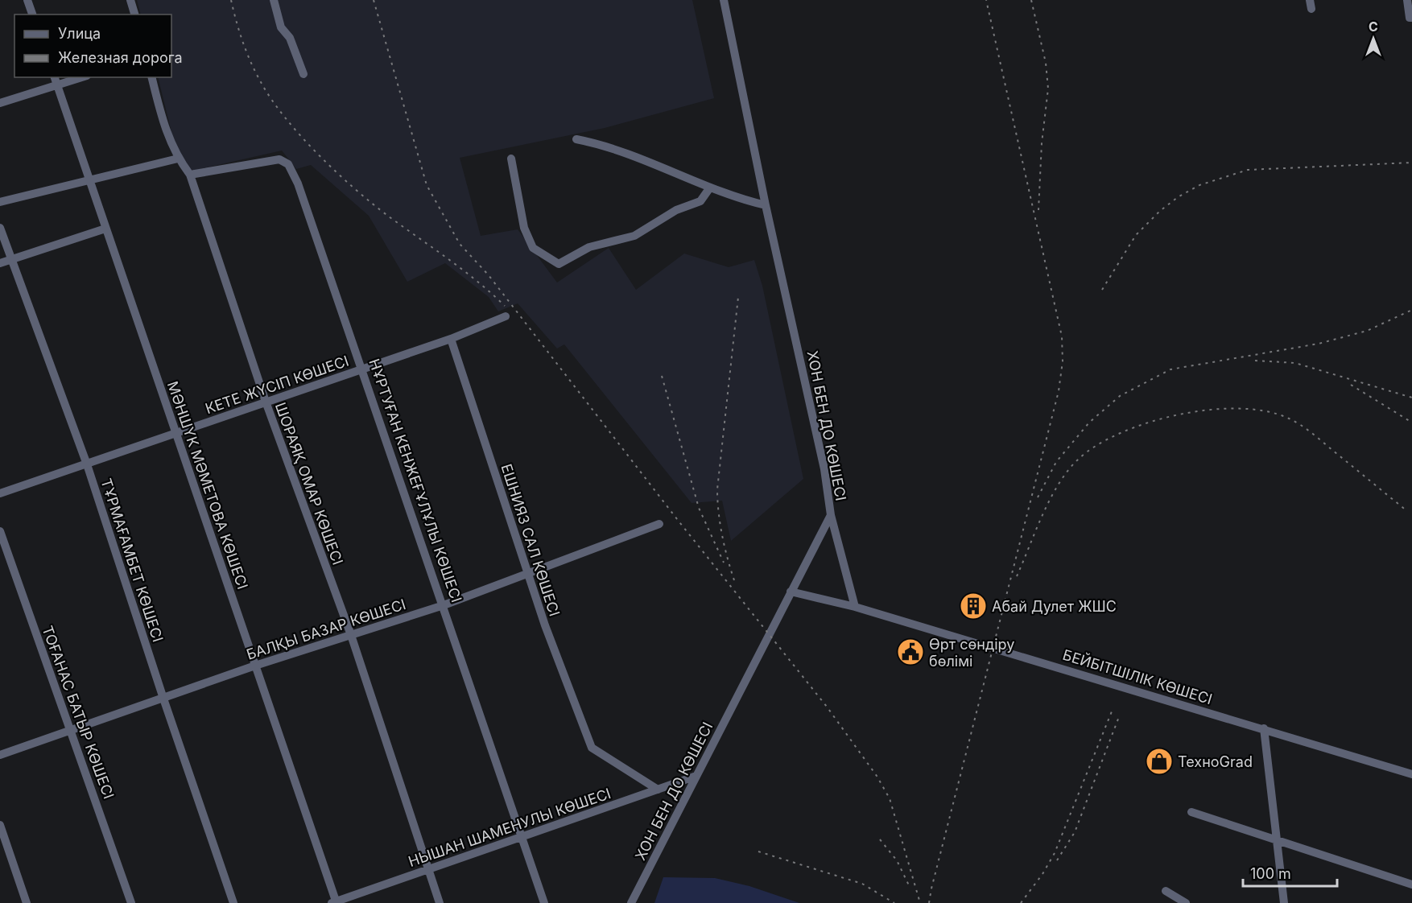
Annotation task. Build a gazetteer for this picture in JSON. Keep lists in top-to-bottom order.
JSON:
{
  "streets": {
    "street": [
      "КЕТЕ ЖҮСІП КӨШЕСІ",
      "ХОН БЕН ДО КӨШЕСІ",
      "НҰРТУҒАН КЕНЖЕҒҰЛҰЛЫ КӨШЕСІ",
      "ШОРАЯҚ ОМАР КӨШЕСІ",
      "МӘНШҮК МӘМЕТОВА КӨШЕСІ",
      "ЕШНИЯЗ САЛ КӨШЕСІ",
      "ТҰРМАҒАМБЕТ КӨШЕСІ",
      "БАЛҚЫ БАЗАР КӨШЕСІ",
      "БЕЙБІТШІЛІК КӨШЕСІ",
      "ТОҒАНАС БАТЫР КӨШЕСІ",
      "НЫШАН ШАМЕНУЛЫ КӨШЕСІ"
    ]
  },
  "crossings": [
    ["КЕТЕ ЖҮСІП КӨШЕСІ", "НҰРТУҒАН КЕНЖЕҒҰЛҰЛЫ КӨШЕСІ"],
    ["КЕТЕ ЖҮСІП КӨШЕСІ", "ШОРАЯҚ ОМАР КӨШЕСІ"],
    ["КЕТЕ ЖҮСІП КӨШЕСІ", "МӘНШҮК МӘМЕТОВА КӨШЕСІ"],
    ["КЕТЕ ЖҮСІП КӨШЕСІ", "ЕШНИЯЗ САЛ КӨШЕСІ"],
    ["КЕТЕ ЖҮСІП КӨШЕСІ", "ТҰРМАҒАМБЕТ КӨШЕСІ"],
    ["ХОН БЕН ДО КӨШЕСІ", "БЕЙБІТШІЛІК КӨШЕСІ"],
    ["ХОН БЕН ДО КӨШЕСІ", "НЫШАН ШАМЕНУЛЫ КӨШЕСІ"],
    ["НҰРТУҒАН КЕНЖЕҒҰЛҰЛЫ КӨШЕСІ", "ШОРАЯҚ ОМАР КӨШЕСІ"],
    ["НҰРТУҒАН КЕНЖЕҒҰЛҰЛЫ КӨШЕСІ", "БАЛҚЫ БАЗАР КӨШЕСІ"],
    ["НҰРТУҒАН КЕНЖЕҒҰЛҰЛЫ КӨШЕСІ", "НЫШАН ШАМЕНУЛЫ КӨШЕСІ"],
    ["ШОРАЯҚ ОМАР КӨШЕСІ", "БАЛҚЫ БАЗАР КӨШЕСІ"],
    ["ШОРАЯҚ ОМАР КӨШЕСІ", "НЫШАН ШАМЕНУЛЫ КӨШЕСІ"],
    ["МӘНШҮК МӘМЕТОВА КӨШЕСІ", "БАЛҚЫ БАЗАР КӨШЕСІ"],
    ["МӘНШҮК МӘМЕТОВА КӨШЕСІ", "НЫШАН ШАМЕНУЛЫ КӨШЕСІ"],
    ["ЕШНИЯЗ САЛ КӨШЕСІ", "БАЛҚЫ БАЗАР КӨШЕСІ"],
    ["ЕШНИЯЗ САЛ КӨШЕСІ", "НЫШАН ШАМЕНУЛЫ КӨШЕСІ"],
    ["ТҰРМАҒАМБЕТ КӨШЕСІ", "БАЛҚЫ БАЗАР КӨШЕСІ"],
    ["БАЛҚЫ БАЗАР КӨШЕСІ", "ТОҒАНАС БАТЫР КӨШЕСІ"]
  ],
  "places": {
    "building": ["Абай Дулет ЖШС"],
    "public building": ["Өрт сөндіру бөлімі"],
    "shop": ["ТехноGrad"]
  },
  "legend": ["Улица", "Железная дорога"],
  "scale_bar": "100 m",
  "north": "top"
}
